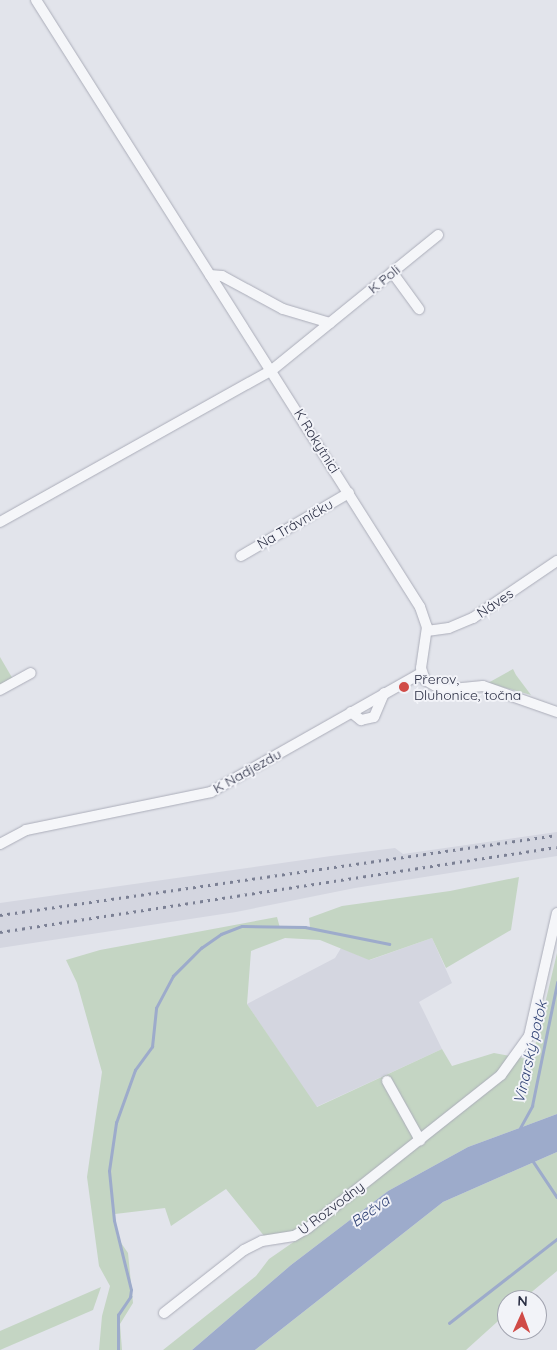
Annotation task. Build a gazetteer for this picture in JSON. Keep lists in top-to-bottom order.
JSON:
{
  "streets": {
    "street": [
      "K Poli",
      "K Rokytnici",
      "Na Trávníčku",
      "Náves",
      "K Nadjezdu",
      "U Rozvodny"
    ]
  },
  "crossings": [
    ["K Poli", "K Rokytnici"],
    ["K Rokytnici", "Na Trávníčku"],
    ["K Rokytnici", "Náves"],
    ["K Rokytnici", "K Nadjezdu"]
  ],
  "water": ["Vinarský potok", "Bečva"],
  "places": ["Přerov, Dluhonice, točna"],
  "north": "top"
}
